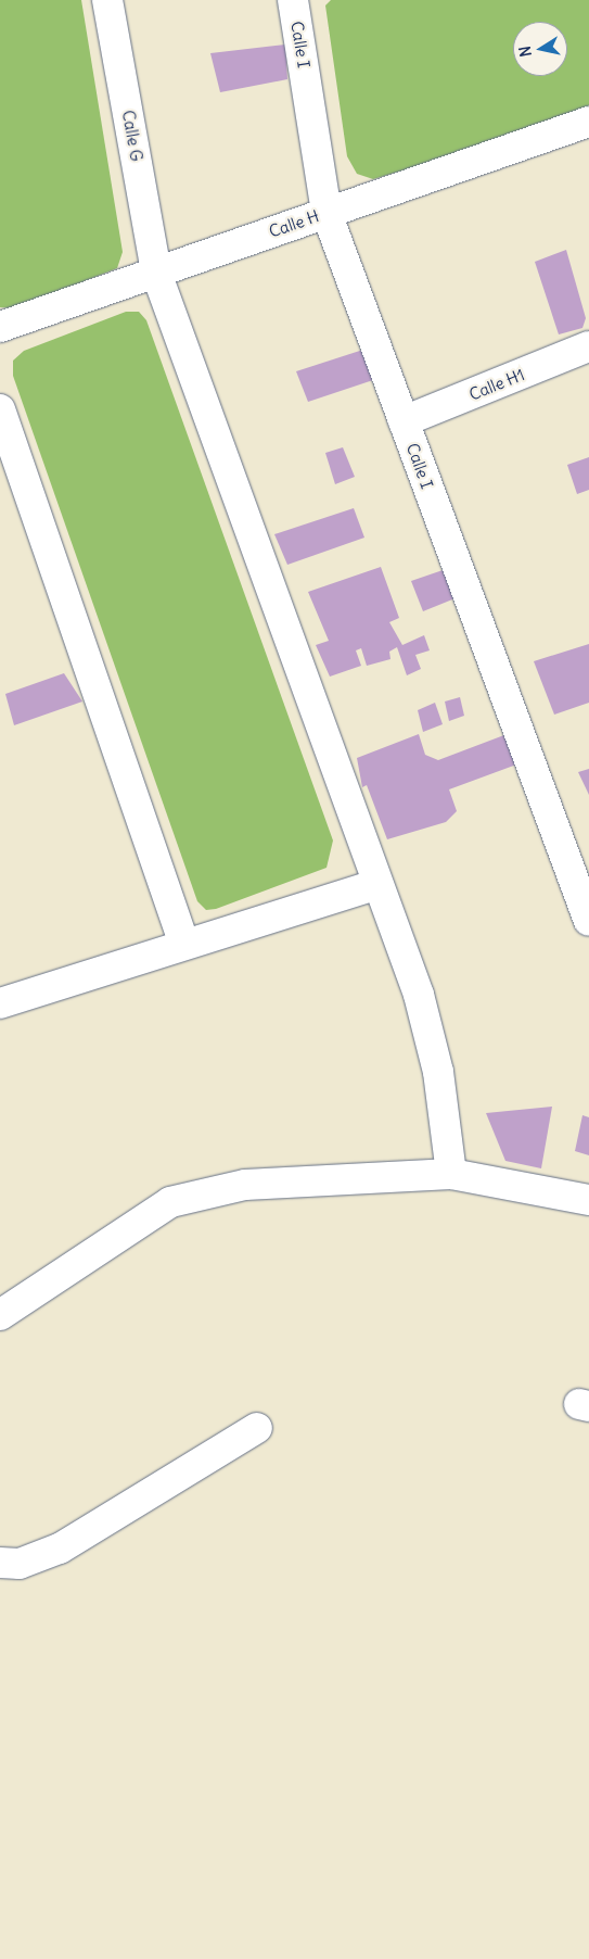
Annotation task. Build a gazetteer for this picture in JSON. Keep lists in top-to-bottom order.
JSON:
{
  "streets": {
    "street": [
      "Calle I",
      "Calle G",
      "Calle H",
      "Calle H1"
    ]
  },
  "crossings": [
    ["Calle I", "Calle H"],
    ["Calle I", "Calle H1"],
    ["Calle G", "Calle H"]
  ],
  "north": "left"
}
